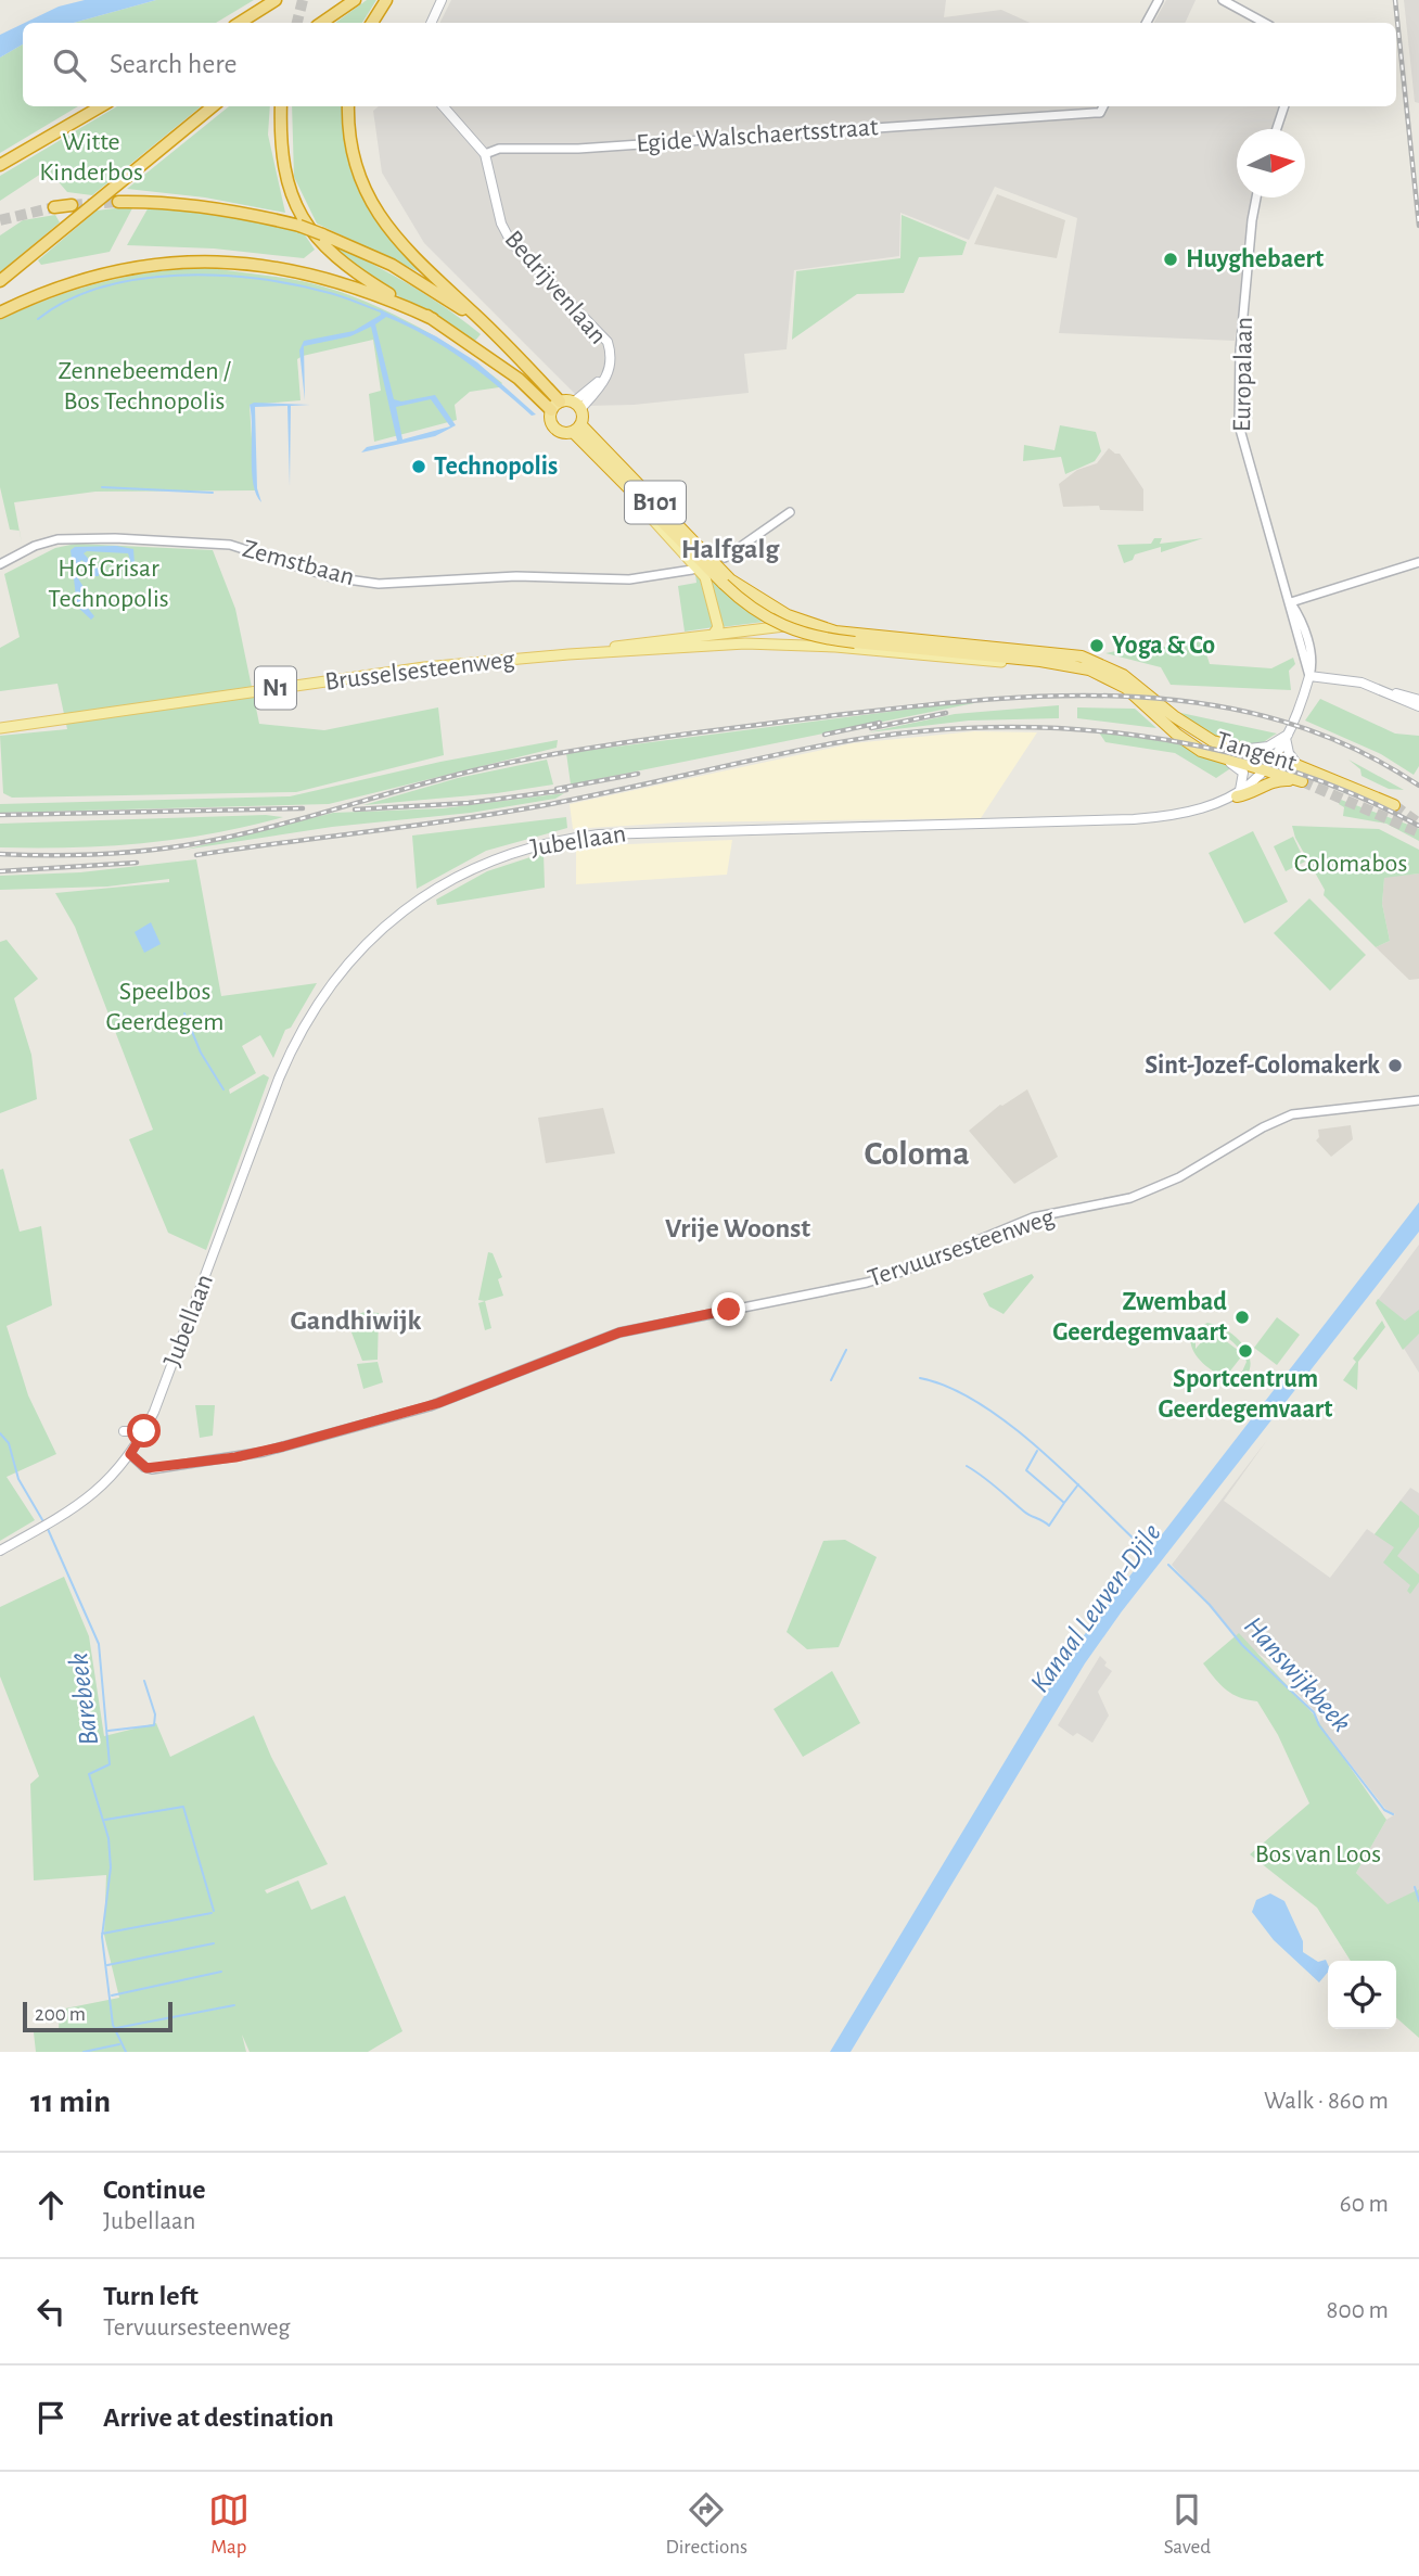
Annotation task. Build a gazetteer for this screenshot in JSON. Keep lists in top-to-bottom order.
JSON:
{
  "streets": {
    "highway": ["B101", "Brusselsesteenweg", "Tangent"],
    "main road": ["Bedrijvenlaan", "N1", "Jubellaan"],
    "street": [
      "Egide Walschaertsstraat",
      "Europalaan",
      "Zemstbaan",
      "Tervuursesteenweg"
    ]
  },
  "crossings": [
    ["Egide Walschaertsstraat", "Bedrijvenlaan"],
    ["Bedrijvenlaan", "B101"],
    ["Europalaan", "Jubellaan"],
    ["B101", "Brusselsesteenweg"],
    ["Brusselsesteenweg", "Tangent"],
    ["Tangent", "Jubellaan"],
    ["Jubellaan", "Tervuursesteenweg"]
  ],
  "districts": [
    "Halfgalg",
    "Coloma",
    "Vrije Woonst",
    "Gandhiwijk"
  ],
  "water": ["Kanaal Leuven-Dijle", "Hanswijkbeek", "Barebeek"],
  "parks": [
    "Witte Kinderbos",
    "Zennebeemden / Bos Technopolis",
    "Hof Grisar Technopolis",
    "Colomabos",
    "Speelbos Geerdegem",
    "Bos van Loos"
  ],
  "places": [
    "Huyghebaert",
    "Technopolis",
    "Yoga & Co",
    "Sint-Jozef-Colomakerk",
    "Zwembad Geerdegemvaart",
    "Sportcentrum Geerdegemvaart"
  ],
  "scale_bar": "200 m",
  "north": "right",
  "page": {
    "search": "Search here",
    "scale": "200 m",
    "heading": ["11 min", "Walk · 860 m"],
    "list": [
      ["Continue", "Jubellaan", "60 m"],
      ["Turn left", "Tervuursesteenweg", "800 m"],
      "Arrive at destination"
    ],
    "nav": ["Map", "Directions", "Saved"]
  }
}
